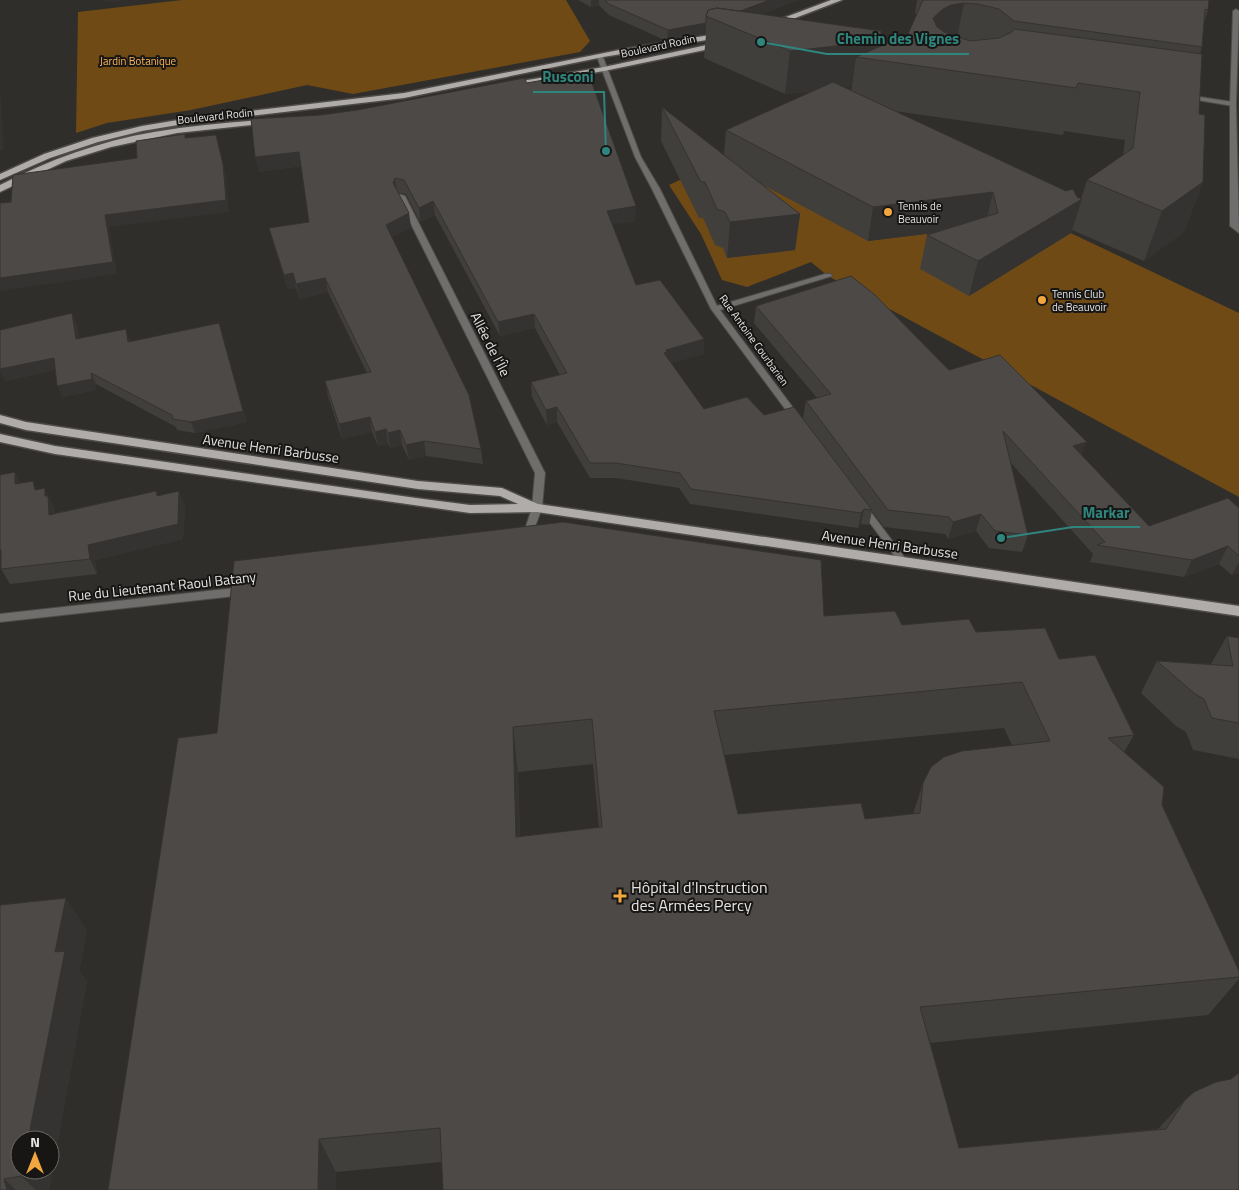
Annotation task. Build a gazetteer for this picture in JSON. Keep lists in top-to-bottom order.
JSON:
{
  "streets": {
    "main road": ["Boulevard Rodin", "Avenue Henri Barbusse"],
    "street": ["Rue Antoine Courbarien", "Allée de l'Île", "Rue du Lieutenant Raoul Batany"]
  },
  "crossings": [
    ["Boulevard Rodin", "Rue Antoine Courbarien"],
    ["Allée de l'Île", "Avenue Henri Barbusse"]
  ],
  "parks": ["Jardin Botanique"],
  "places": {
    "other": [
      "Chemin des Vignes",
      "Rusconi",
      "Tennis de Beauvoir",
      "Tennis Club de Beauvoir",
      "Markar"
    ],
    "health": ["Hôpital d'Instruction des Armées Percy"]
  },
  "north": "top"
}
